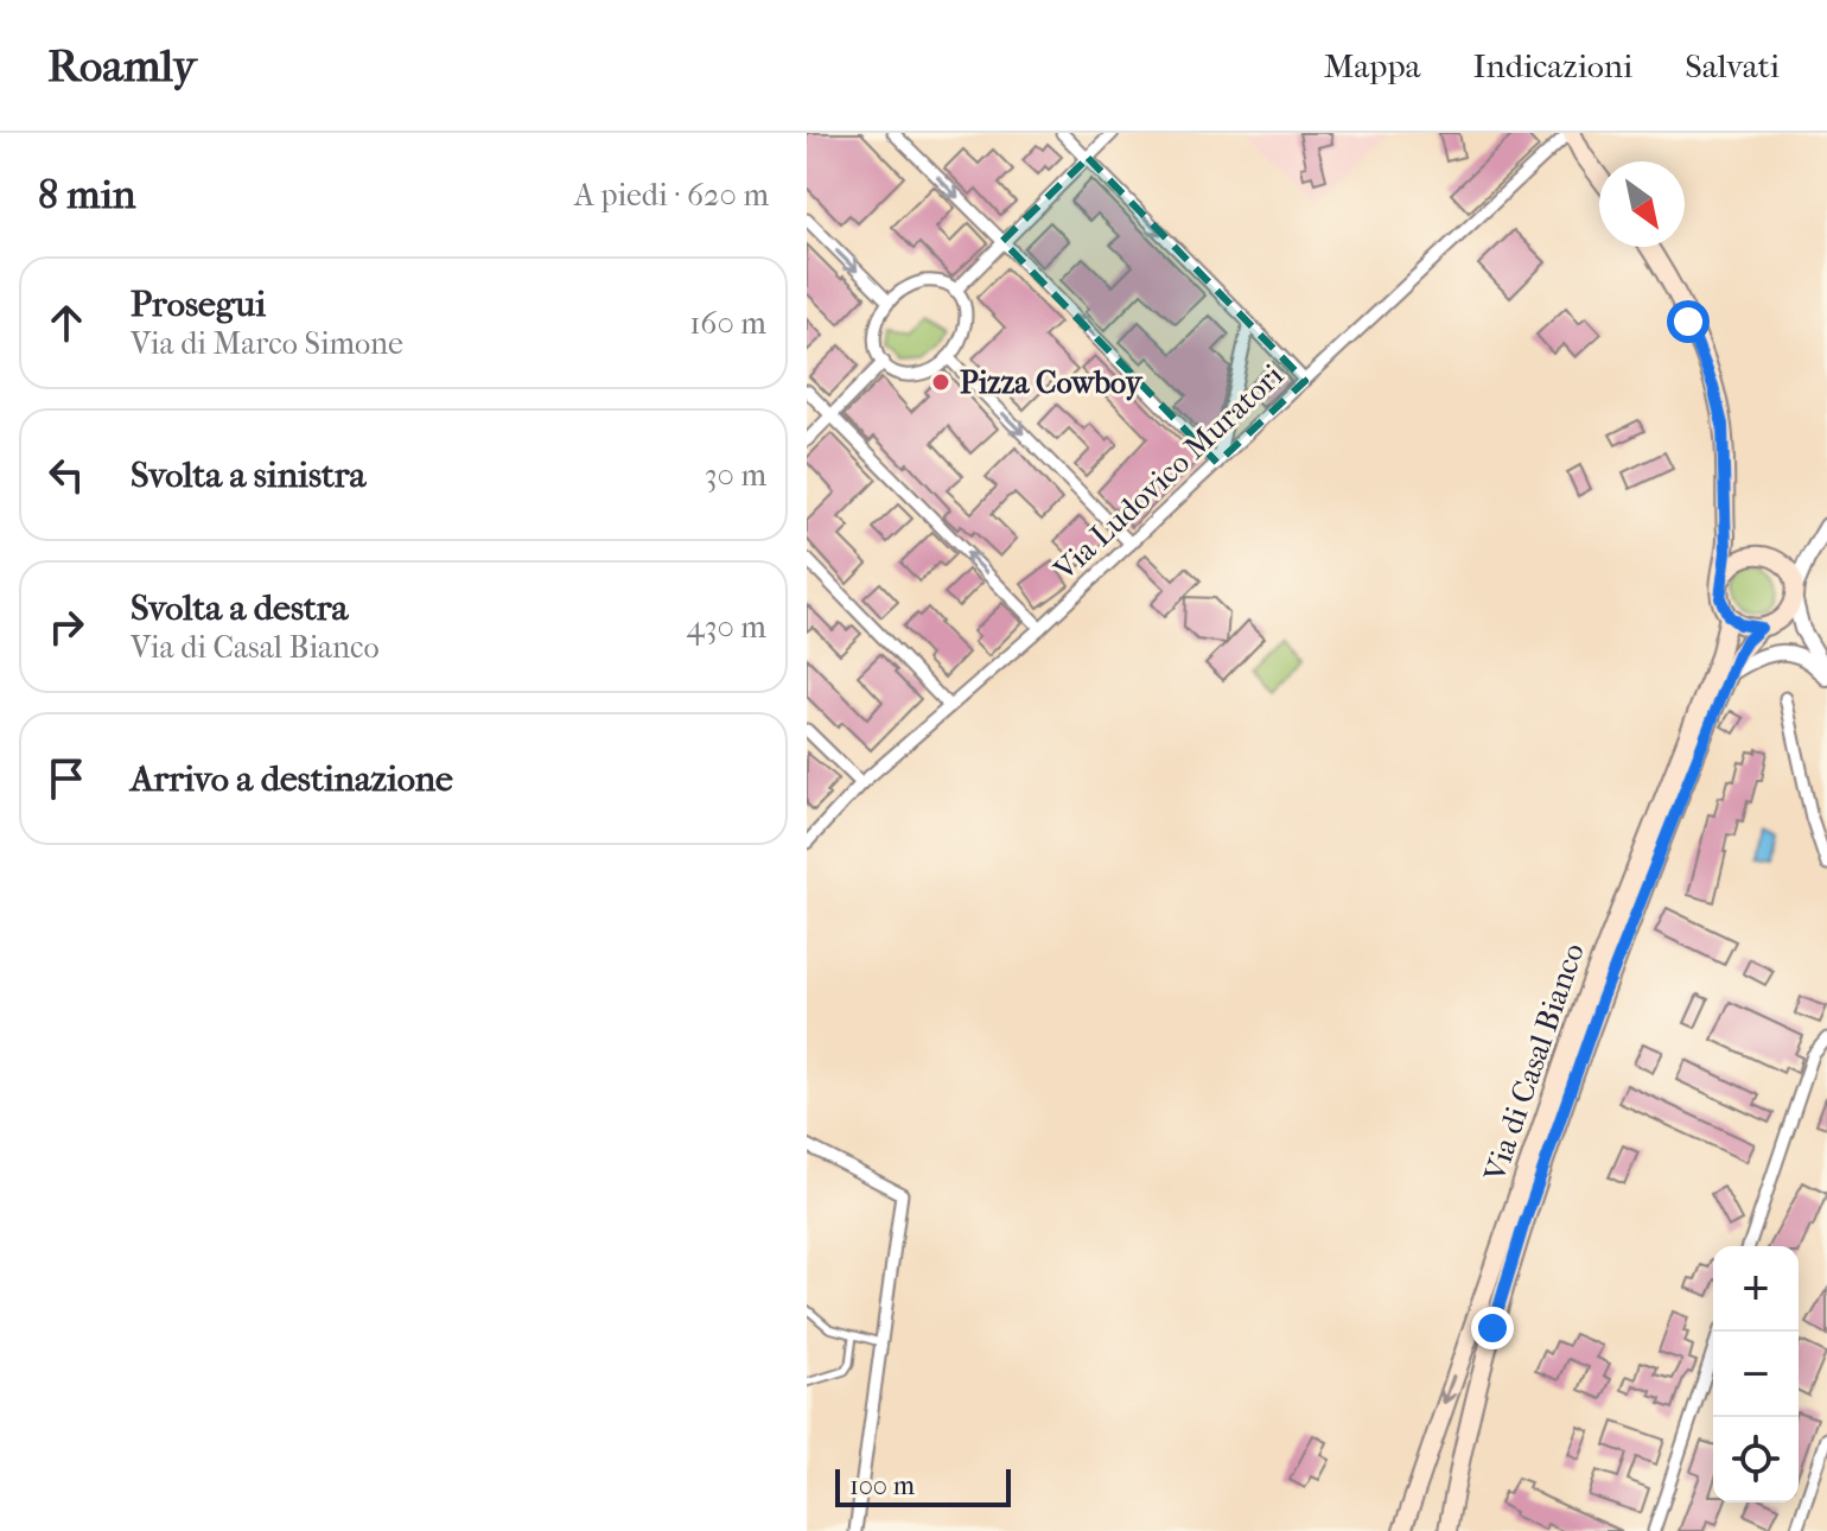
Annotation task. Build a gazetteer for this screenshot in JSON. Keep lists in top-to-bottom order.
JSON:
{
  "streets": {
    "main road": ["Via di Casal Bianco"],
    "street": ["Via Ludovico Muratori"]
  },
  "places": ["Pizza Cowboy"],
  "scale_bar": "100 m",
  "north": "bottom right",
  "page": {
    "header": "Roamly",
    "nav": ["Mappa", "Indicazioni", "Salvati"],
    "heading": ["8 min", "A piedi · 620 m"],
    "list": [
      ["Prosegui", "Via di Marco Simone", "160 m"],
      ["Svolta a sinistra", "30 m"],
      ["Svolta a destra", "Via di Casal Bianco", "430 m"],
      "Arrivo a destinazione"
    ],
    "map_buttons": ["+", "−"],
    "scale": "100 m"
  }
}
